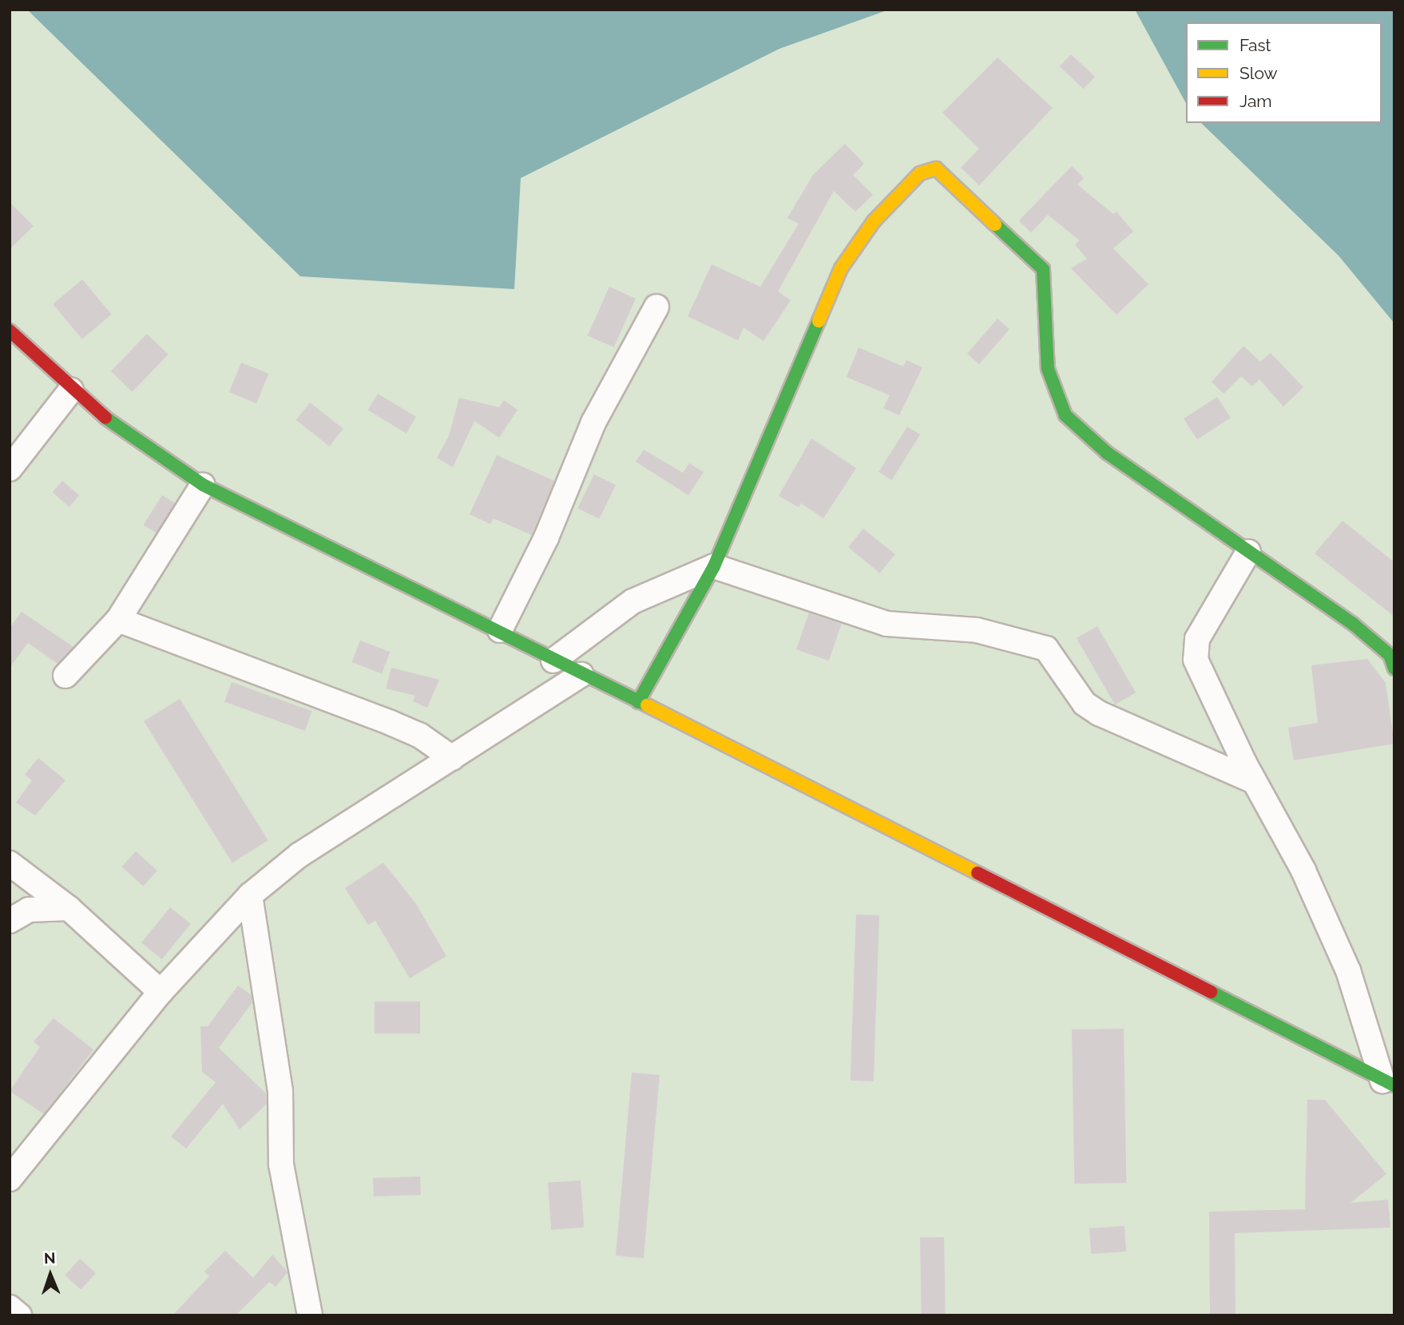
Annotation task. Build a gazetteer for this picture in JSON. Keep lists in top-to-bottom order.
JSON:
{
  "legend": ["Fast", "Slow", "Jam"],
  "north": "top"
}
